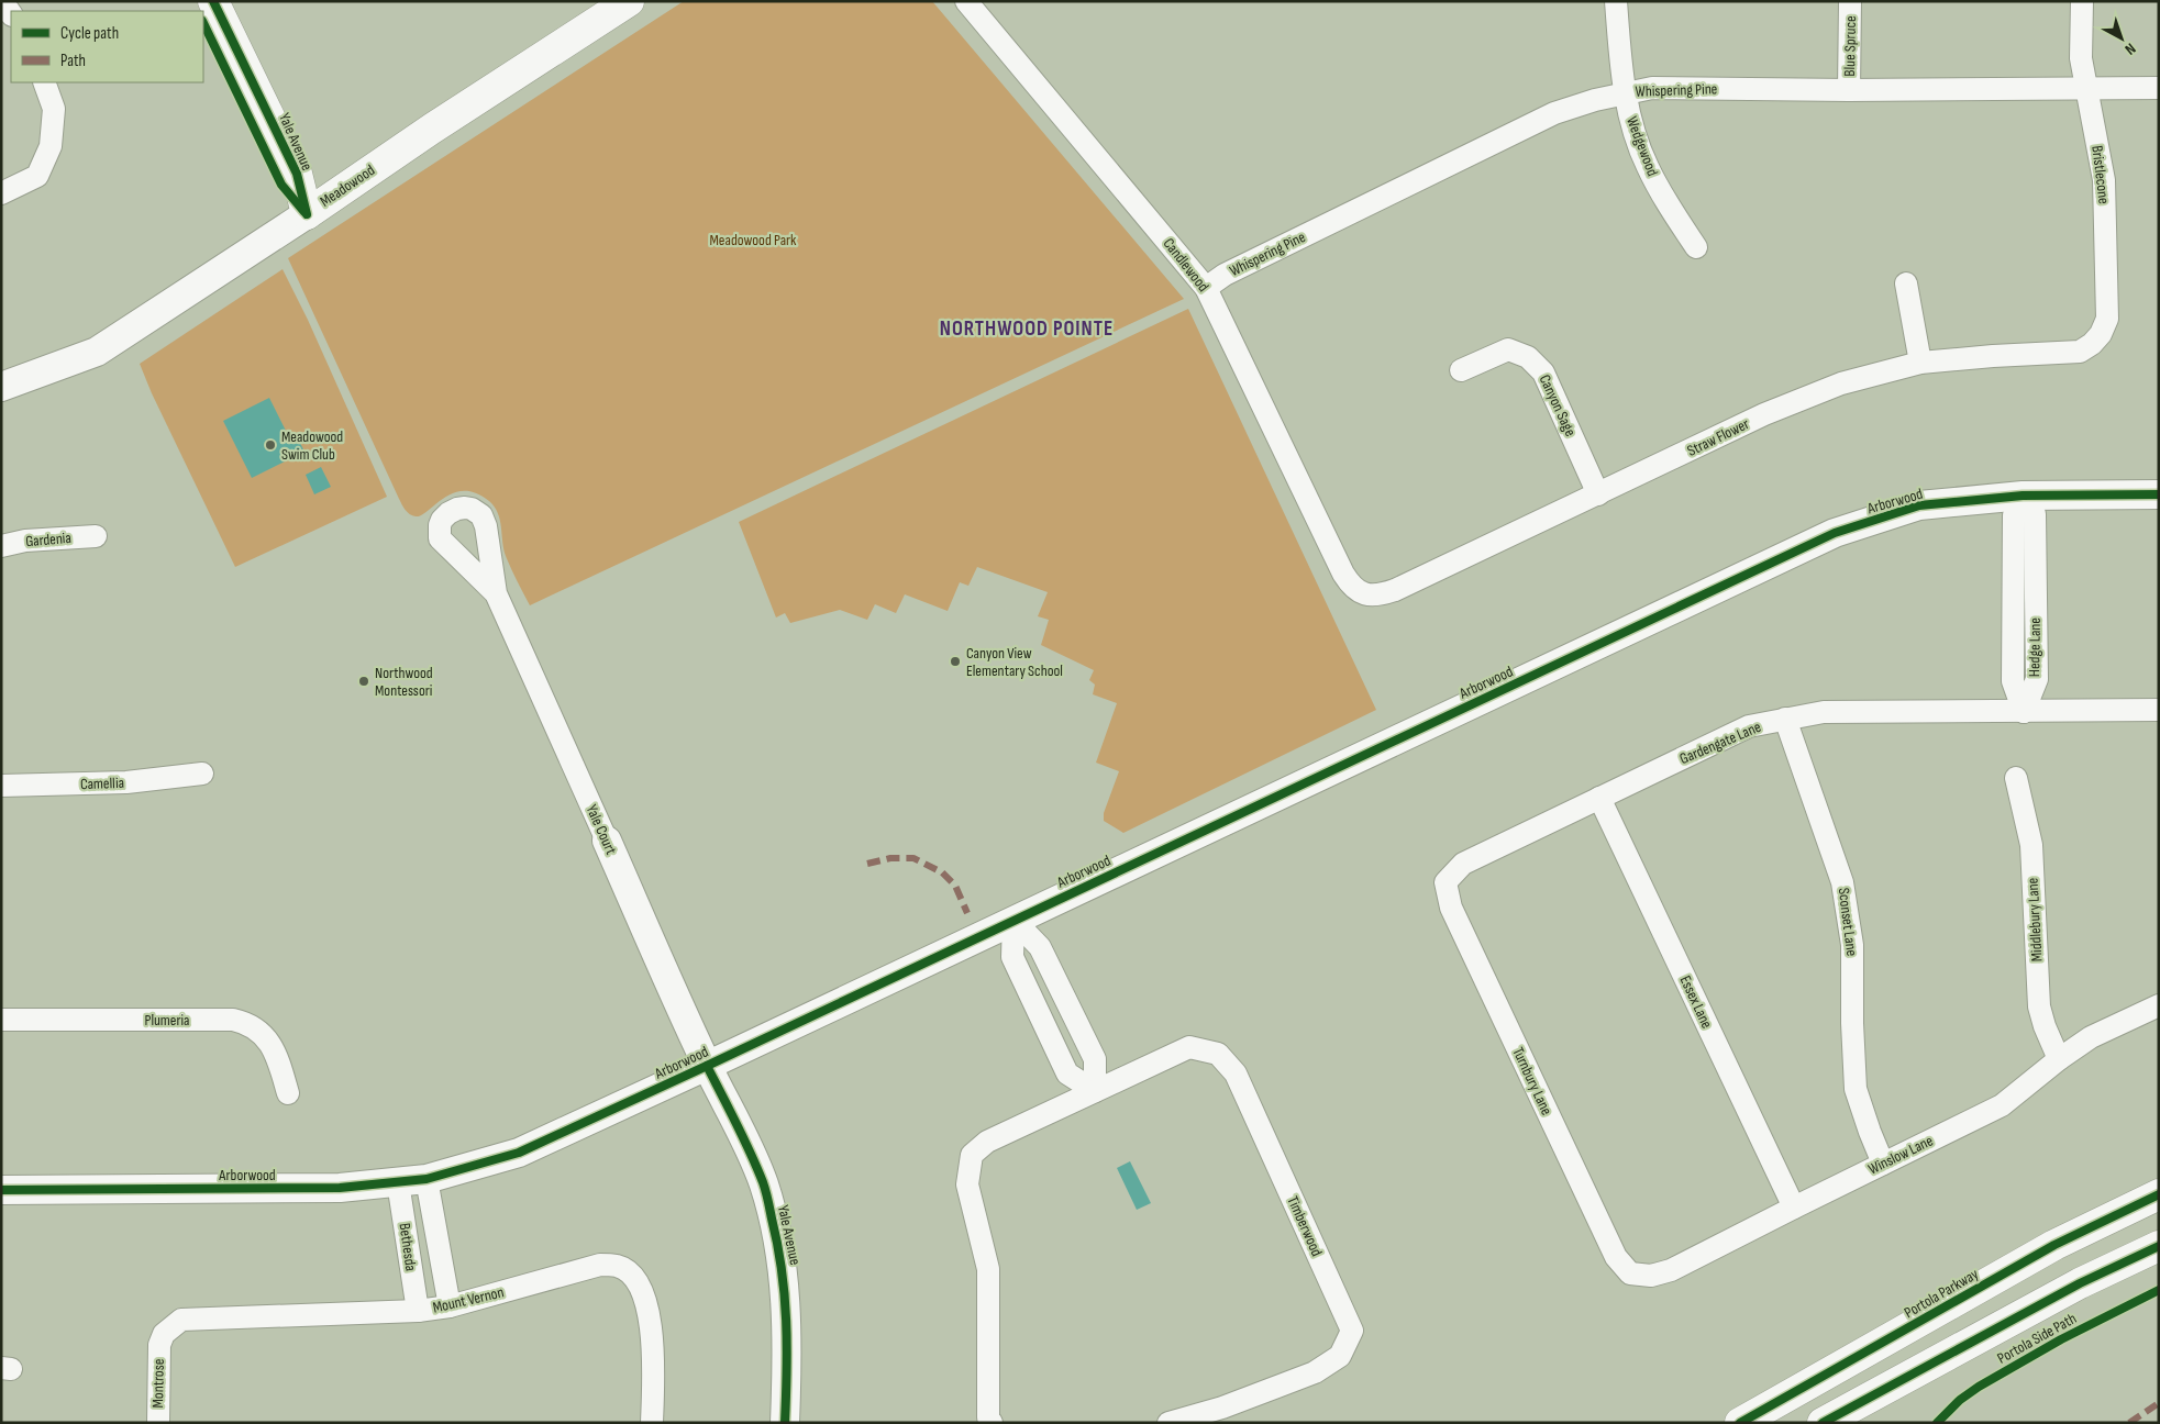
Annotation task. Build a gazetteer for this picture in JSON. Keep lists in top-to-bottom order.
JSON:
{
  "streets": {
    "main road": ["Yale Avenue", "Meadowood", "Portola Parkway"],
    "street": [
      "Blue Spruce",
      "Whispering Pine",
      "Wedgewood",
      "Bristlecone",
      "Candlewood",
      "Canyon Sage",
      "Straw Flower",
      "Arborwood",
      "Gardenia",
      "Hedge Lane",
      "Gardengate Lane",
      "Camellia",
      "Yale Court",
      "Middlebury Lane",
      "Sconset Lane",
      "Essex Lane",
      "Plumeria",
      "Turnbury Lane",
      "Winslow Lane",
      "Timberwood",
      "Bethesda",
      "Mount Vernon",
      "Montrose"
    ],
    "cycle path": ["Portola Side Path"]
  },
  "crossings": [
    ["Blue Spruce", "Whispering Pine"],
    ["Whispering Pine", "Wedgewood"],
    ["Whispering Pine", "Bristlecone"],
    ["Whispering Pine", "Candlewood"],
    ["Yale Avenue", "Meadowood"],
    ["Yale Avenue", "Arborwood"],
    ["Yale Avenue", "Yale Court"],
    ["Bristlecone", "Straw Flower"],
    ["Candlewood", "Straw Flower"],
    ["Canyon Sage", "Straw Flower"],
    ["Arborwood", "Hedge Lane"],
    ["Arborwood", "Yale Court"],
    ["Arborwood", "Bethesda"],
    ["Hedge Lane", "Gardengate Lane"],
    ["Gardengate Lane", "Sconset Lane"],
    ["Gardengate Lane", "Essex Lane"],
    ["Gardengate Lane", "Turnbury Lane"],
    ["Middlebury Lane", "Winslow Lane"],
    ["Sconset Lane", "Winslow Lane"],
    ["Essex Lane", "Winslow Lane"],
    ["Turnbury Lane", "Winslow Lane"],
    ["Bethesda", "Mount Vernon"],
    ["Mount Vernon", "Montrose"]
  ],
  "districts": ["NORTHWOOD POINTE"],
  "parks": ["Meadowood Park"],
  "places": ["Meadowood Swim Club", "Canyon View Elementary School", "Northwood Montessori"],
  "legend": ["Cycle path", "Path"],
  "north": "bottom right"
}
